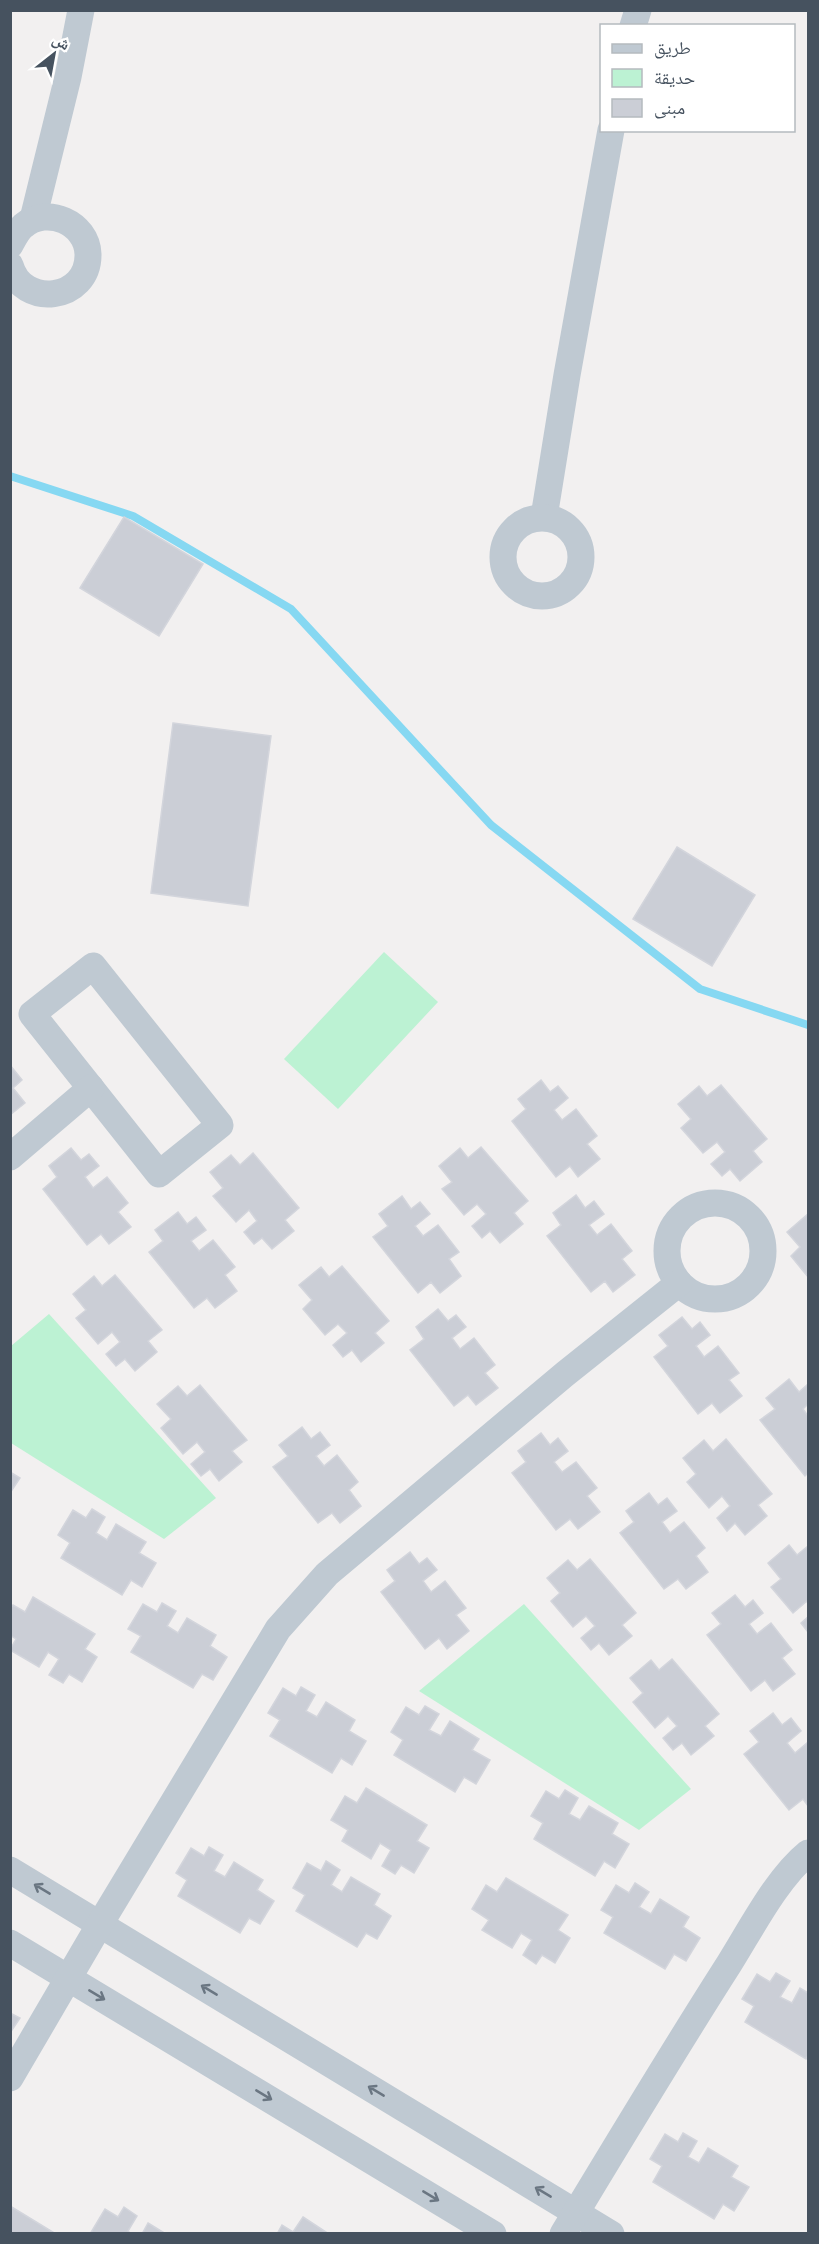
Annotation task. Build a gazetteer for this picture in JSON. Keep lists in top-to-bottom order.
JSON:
{
  "legend": ["طريق", "حديقة", "مبنى"],
  "north": "top right"
}
